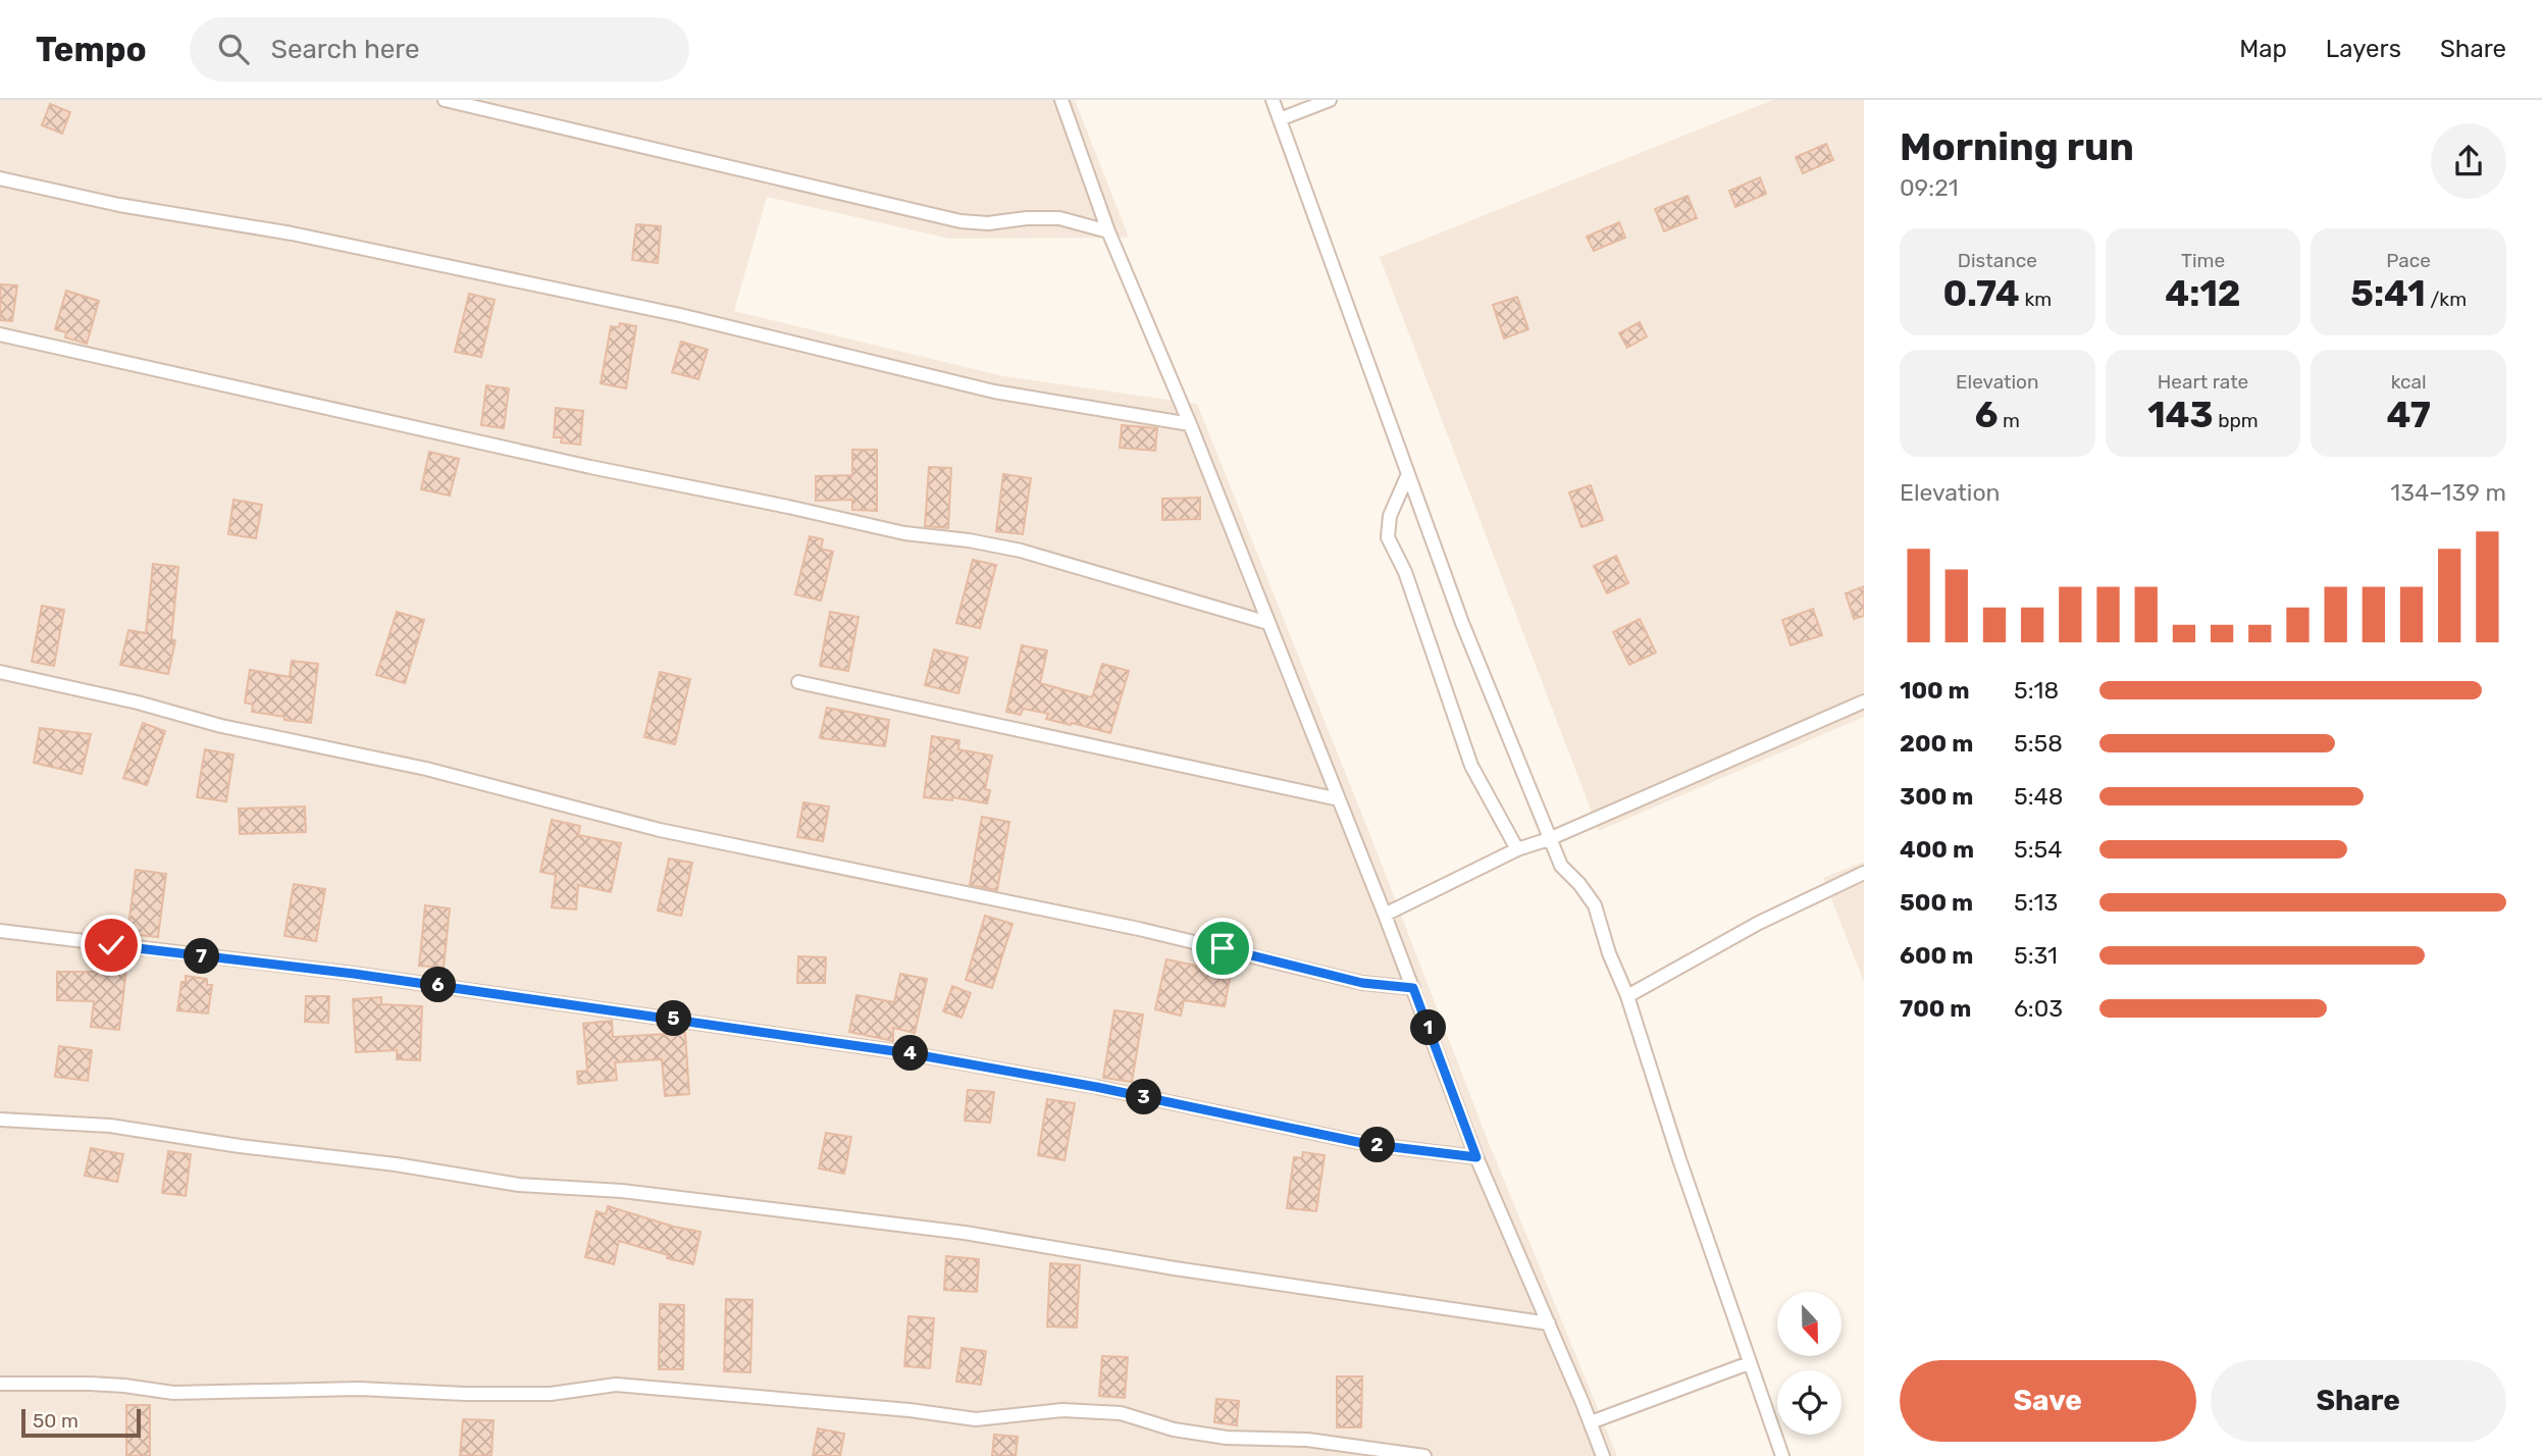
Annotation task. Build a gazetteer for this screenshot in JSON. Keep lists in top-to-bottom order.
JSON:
{
  "scale_bar": "50 m",
  "north": "bottom",
  "page": {
    "header": "Tempo",
    "search": "Search here",
    "nav": ["Map", "Layers", "Share"],
    "heading": ["Morning run", "09:21"],
    "stats": [
      ["Distance", "0.74 km"],
      ["Time", "4:12"],
      ["Pace", "5:41 /km"],
      ["Elevation", "6 m"],
      ["Heart rate", "143 bpm"],
      ["kcal", "47"]
    ],
    "chart": ["Elevation", "134–139 m"],
    "list": [
      {
        "name": "100 m",
        "note": "5:18"
      },
      {
        "name": "200 m",
        "note": "5:58"
      },
      {
        "name": "300 m",
        "note": "5:48"
      },
      {
        "name": "400 m",
        "note": "5:54"
      },
      {
        "name": "500 m",
        "note": "5:13"
      },
      {
        "name": "600 m",
        "note": "5:31"
      },
      {
        "name": "700 m",
        "note": "6:03"
      }
    ],
    "pins": [
      "7",
      "6",
      "5",
      "1",
      "4",
      "3",
      "2"
    ],
    "buttons": ["Save", "Share"],
    "scale": "50 m"
  }
}
